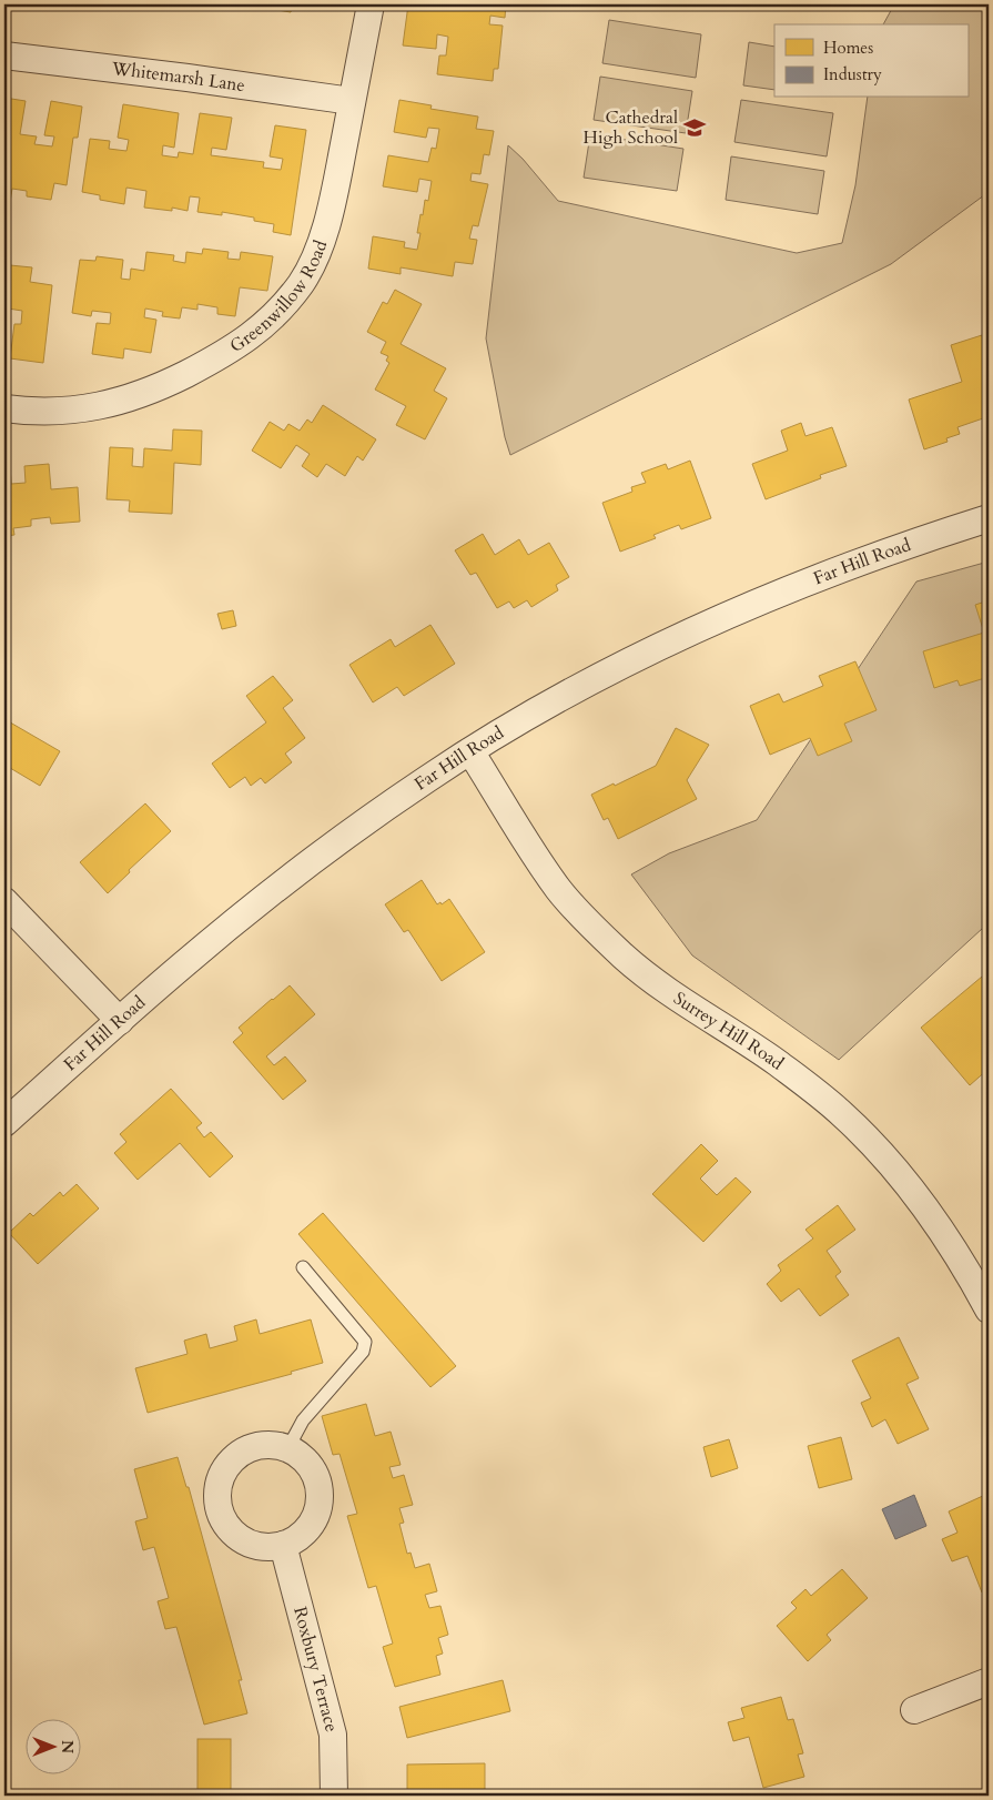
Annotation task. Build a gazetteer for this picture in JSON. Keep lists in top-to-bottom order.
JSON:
{
  "streets": {
    "street": [
      "Whitemarsh Lane",
      "Greenwillow Road",
      "Far Hill Road",
      "Surrey Hill Road",
      "Roxbury Terrace"
    ]
  },
  "crossings": [
    ["Whitemarsh Lane", "Greenwillow Road"],
    ["Far Hill Road", "Surrey Hill Road"]
  ],
  "places": {
    "school or university": ["Cathedral High School"]
  },
  "legend": ["Homes", "Industry"],
  "north": "right"
}
